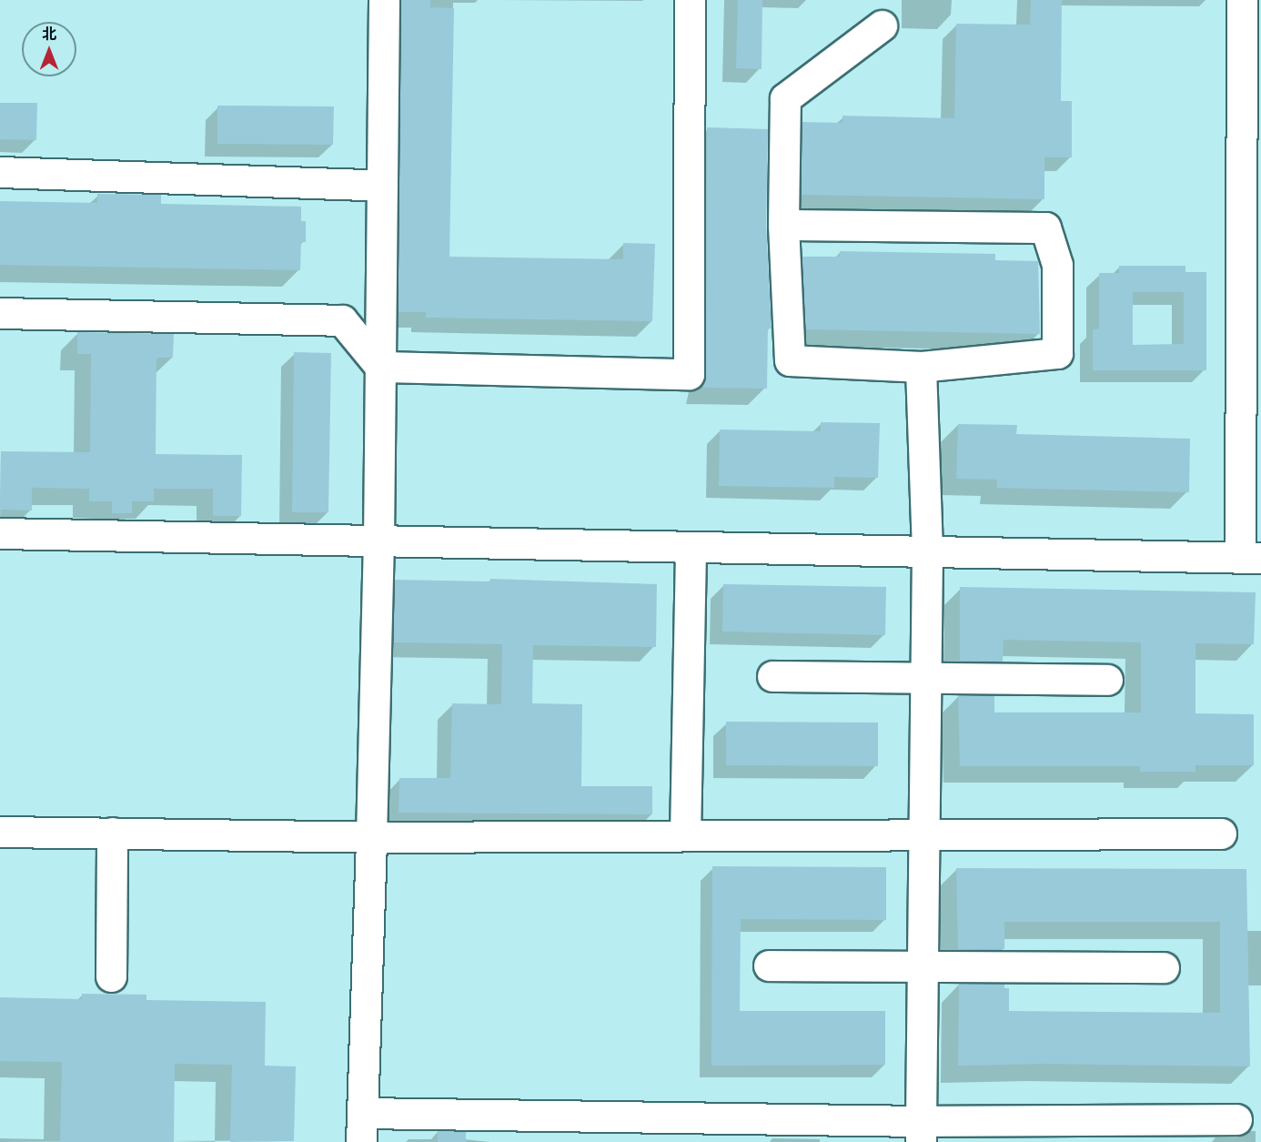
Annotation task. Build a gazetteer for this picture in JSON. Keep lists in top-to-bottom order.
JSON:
{
  "north": "top"
}
